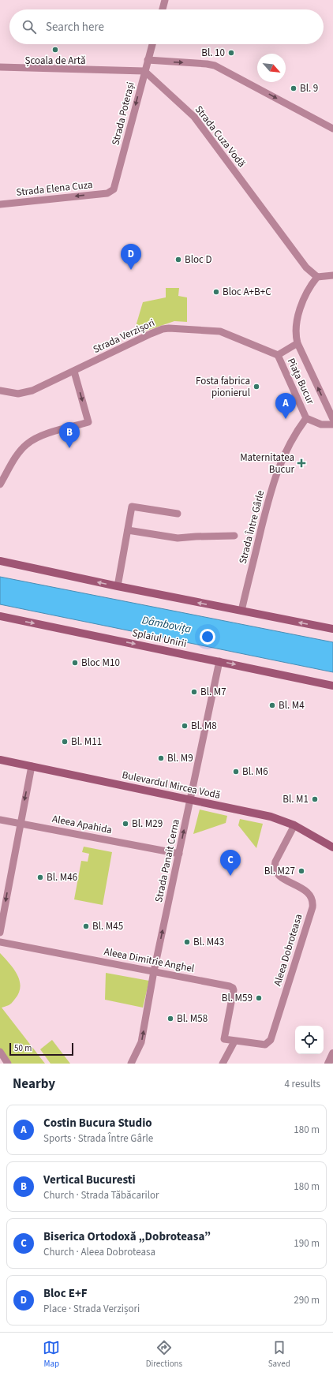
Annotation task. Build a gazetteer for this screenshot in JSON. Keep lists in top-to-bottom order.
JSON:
{
  "streets": {
    "main road": ["Splaiul Unirii", "Bulevardul Mircea Vodă"],
    "street": [
      "Strada Poterași",
      "Strada Cuza Vodă",
      "Strada Elena Cuza",
      "Strada Verzișori",
      "Piața Bucur",
      "Strada Între Gârle",
      "Aleea Apahida",
      "Strada Panait Cerna",
      "Aleea Dobroteasa",
      "Aleea Dimitrie Anghel"
    ]
  },
  "crossings": [
    ["Strada Poterași", "Strada Cuza Vodă"],
    ["Strada Poterași", "Strada Elena Cuza"],
    ["Strada Verzișori", "Piața Bucur"],
    ["Piața Bucur", "Strada Între Gârle"],
    ["Splaiul Unirii", "Strada Panait Cerna"],
    ["Bulevardul Mircea Vodă", "Strada Panait Cerna"],
    ["Bulevardul Mircea Vodă", "Aleea Dobroteasa"],
    ["Aleea Apahida", "Strada Panait Cerna"],
    ["Strada Panait Cerna", "Aleea Dimitrie Anghel"],
    ["Aleea Dobroteasa", "Aleea Dimitrie Anghel"]
  ],
  "one_way": ["Strada Poterași", "Strada Elena Cuza", "Strada Panait Cerna"],
  "water": ["Dâmbovița"],
  "places": {
    "other": [
      "Școala de Artă",
      "Bl. 10",
      "Bl. 9",
      "Bloc D",
      "Bloc A+B+C",
      "Fosta fabrica pionierul",
      "Bloc M10",
      "Bl. M7",
      "Bl. M4",
      "Bl. M8",
      "Bl. M11",
      "Bl. M9",
      "Bl. M6",
      "Bl. M1",
      "Bl. M29",
      "Bl. M27",
      "Bl. M46",
      "Bl. M45",
      "Bl. M43",
      "Bl. M59",
      "Bl. M58"
    ],
    "health": ["Maternitatea Bucur"]
  },
  "scale_bar": "50 m",
  "north": "bottom right",
  "page": {
    "search": "Search here",
    "pins": [
      "D",
      "A",
      "B",
      "C"
    ],
    "scale": "50 m",
    "heading": ["Nearby", "4 results"],
    "list": [
      {
        "mark": "A",
        "name": "Costin Bucura Studio",
        "note": "Sports · Strada Între Gârle",
        "value": "180 m"
      },
      {
        "mark": "B",
        "name": "Vertical Bucuresti",
        "note": "Church · Strada Tăbăcarilor",
        "value": "180 m"
      },
      {
        "mark": "C",
        "name": "Biserica Ortodoxă „Dobroteasa”",
        "note": "Church · Aleea Dobroteasa",
        "value": "190 m"
      },
      {
        "mark": "D",
        "name": "Bloc E+F",
        "note": "Place · Strada Verzișori",
        "value": "290 m"
      }
    ],
    "nav": ["Map", "Directions", "Saved"]
  }
}
